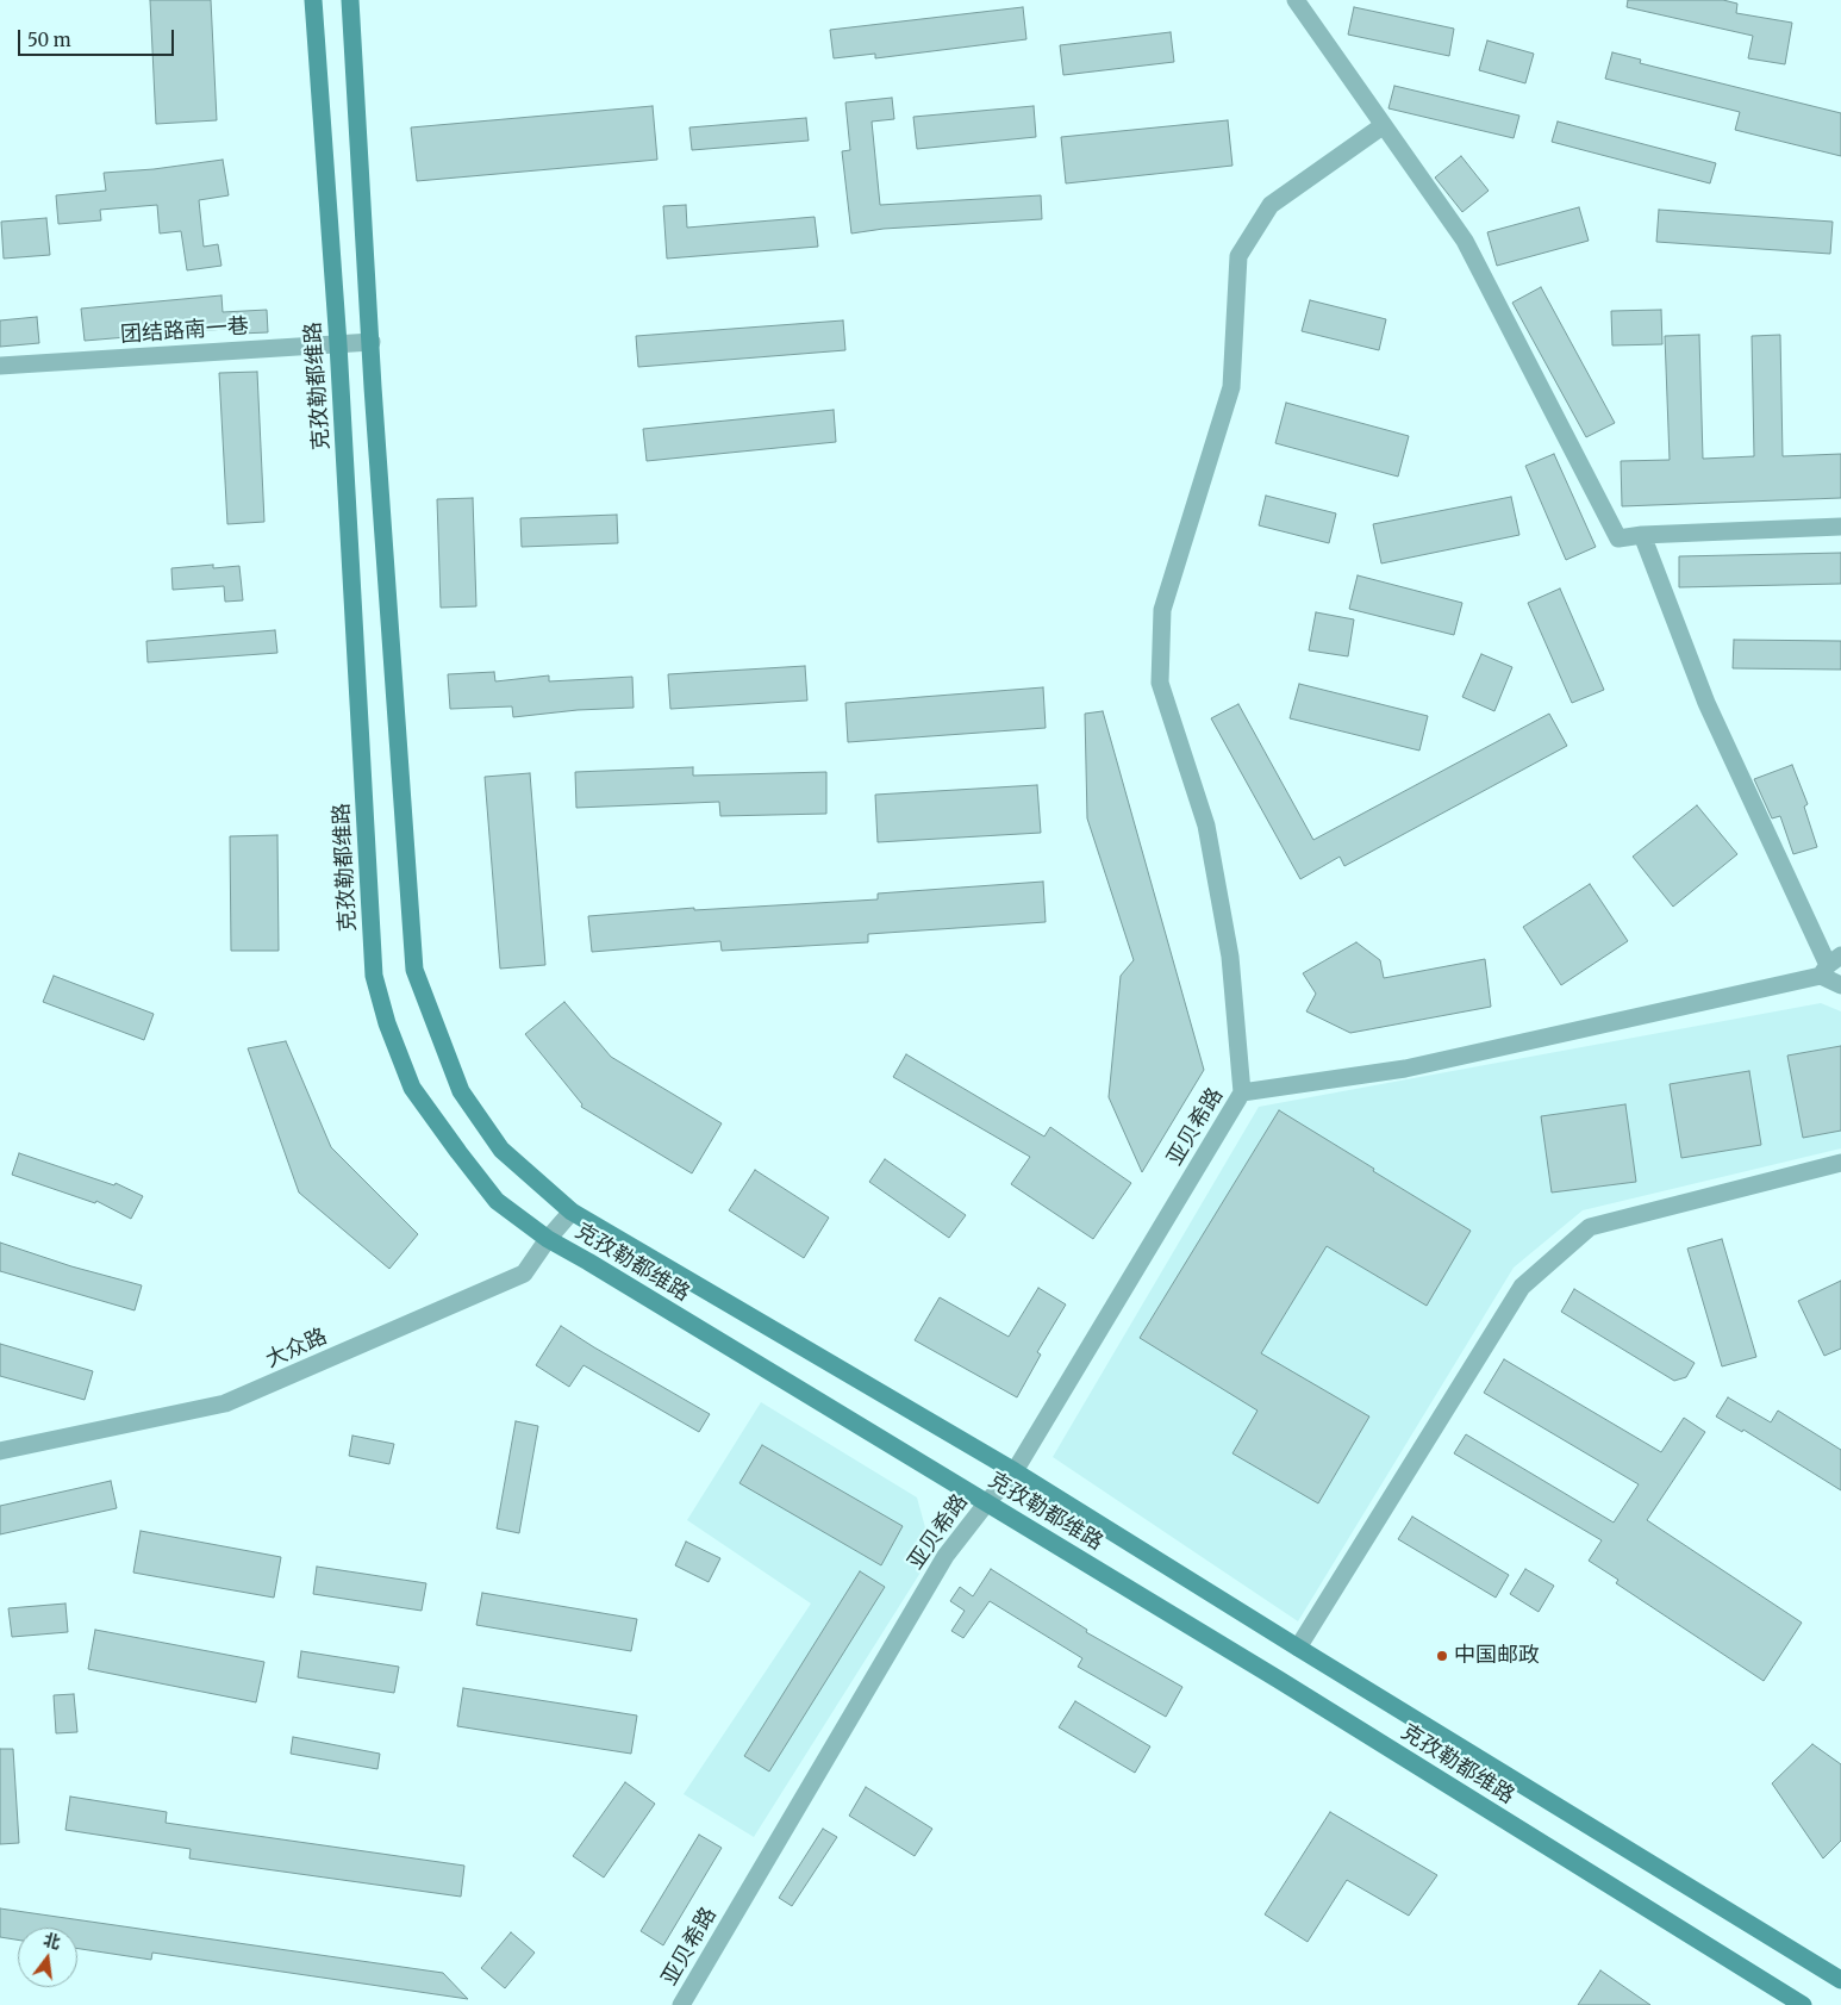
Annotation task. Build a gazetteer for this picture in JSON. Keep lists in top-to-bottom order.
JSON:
{
  "streets": {
    "main road": ["克孜勒都维路"],
    "street": ["团结路南一巷", "亚贝希路", "大众路"]
  },
  "crossings": [
    ["团结路南一巷", "克孜勒都维路"],
    ["克孜勒都维路", "亚贝希路"],
    ["克孜勒都维路", "大众路"]
  ],
  "places": ["中国邮政"],
  "scale_bar": "50 m",
  "north": "top"
}
